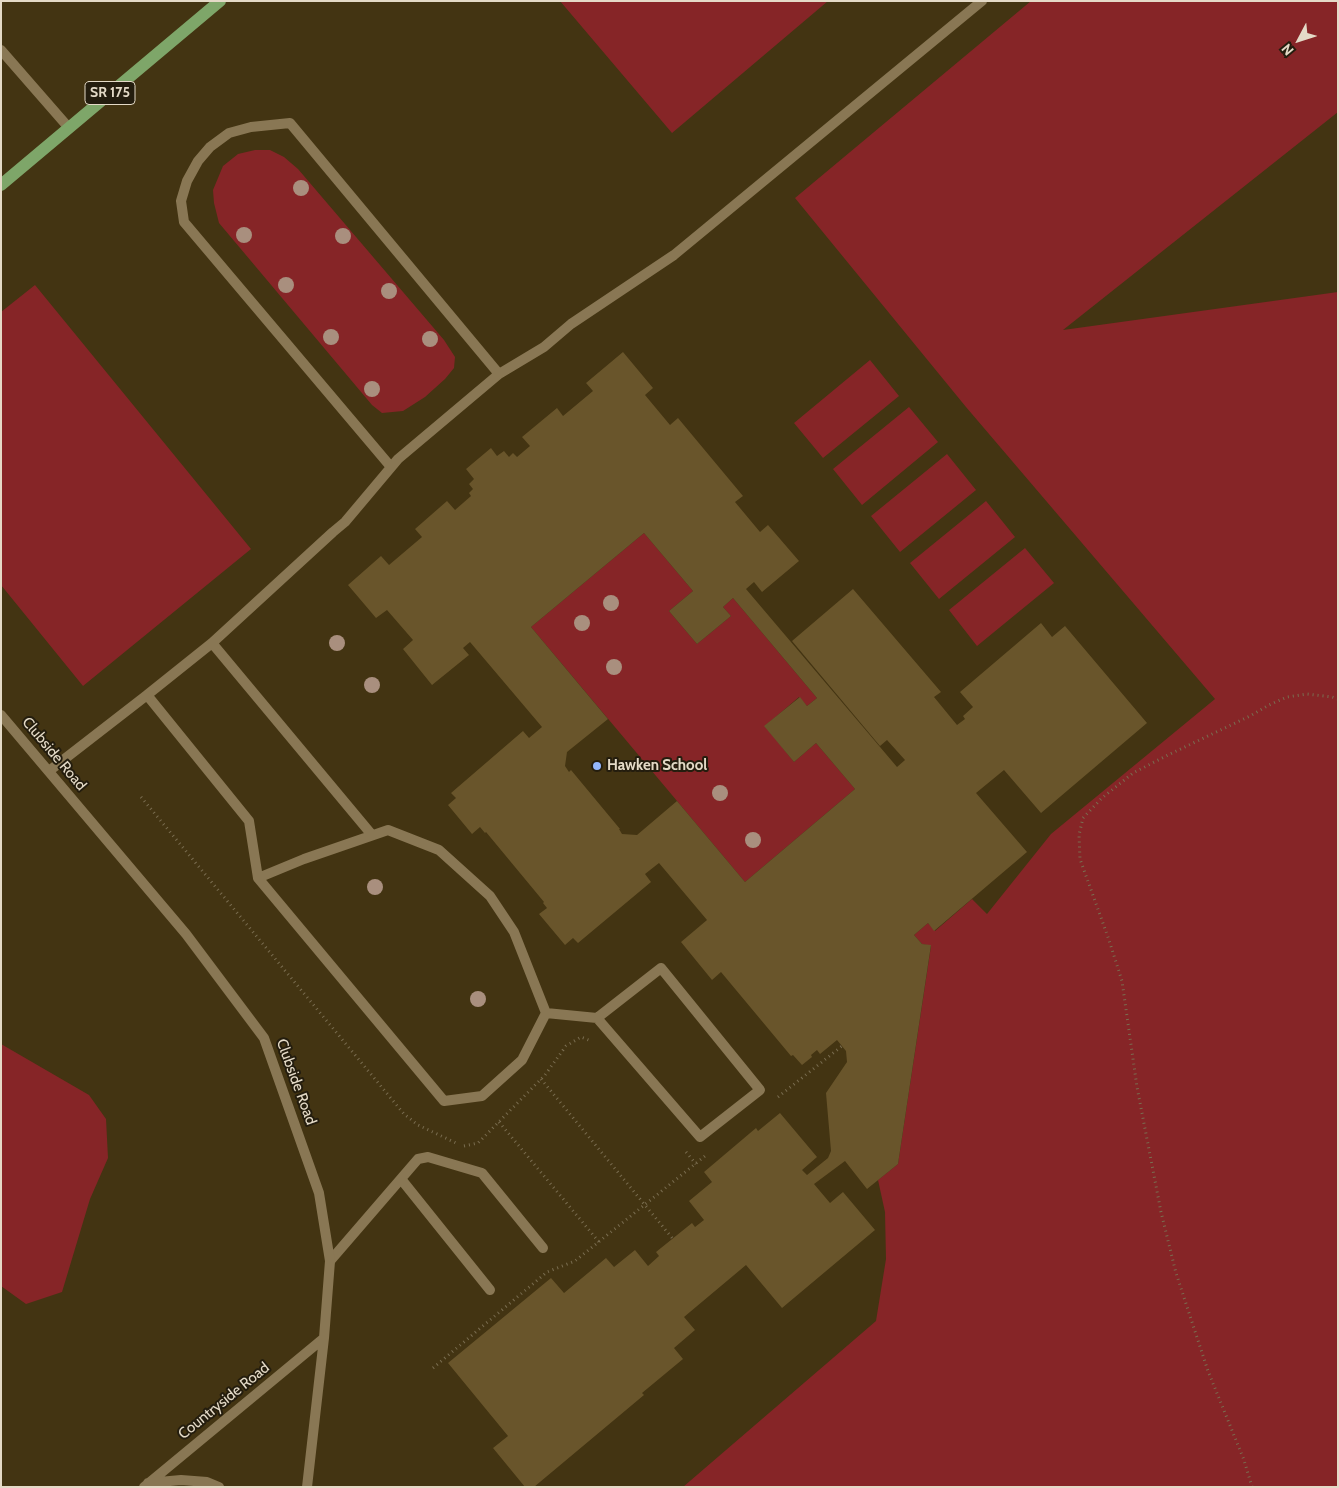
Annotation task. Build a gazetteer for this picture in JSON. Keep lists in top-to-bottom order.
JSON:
{
  "streets": {
    "main road": ["SR 175"],
    "street": ["Clubside Road", "Countryside Road"]
  },
  "crossings": [
    ["Clubside Road", "Countryside Road"]
  ],
  "places": ["Hawken School"],
  "north": "bottom left"
}
